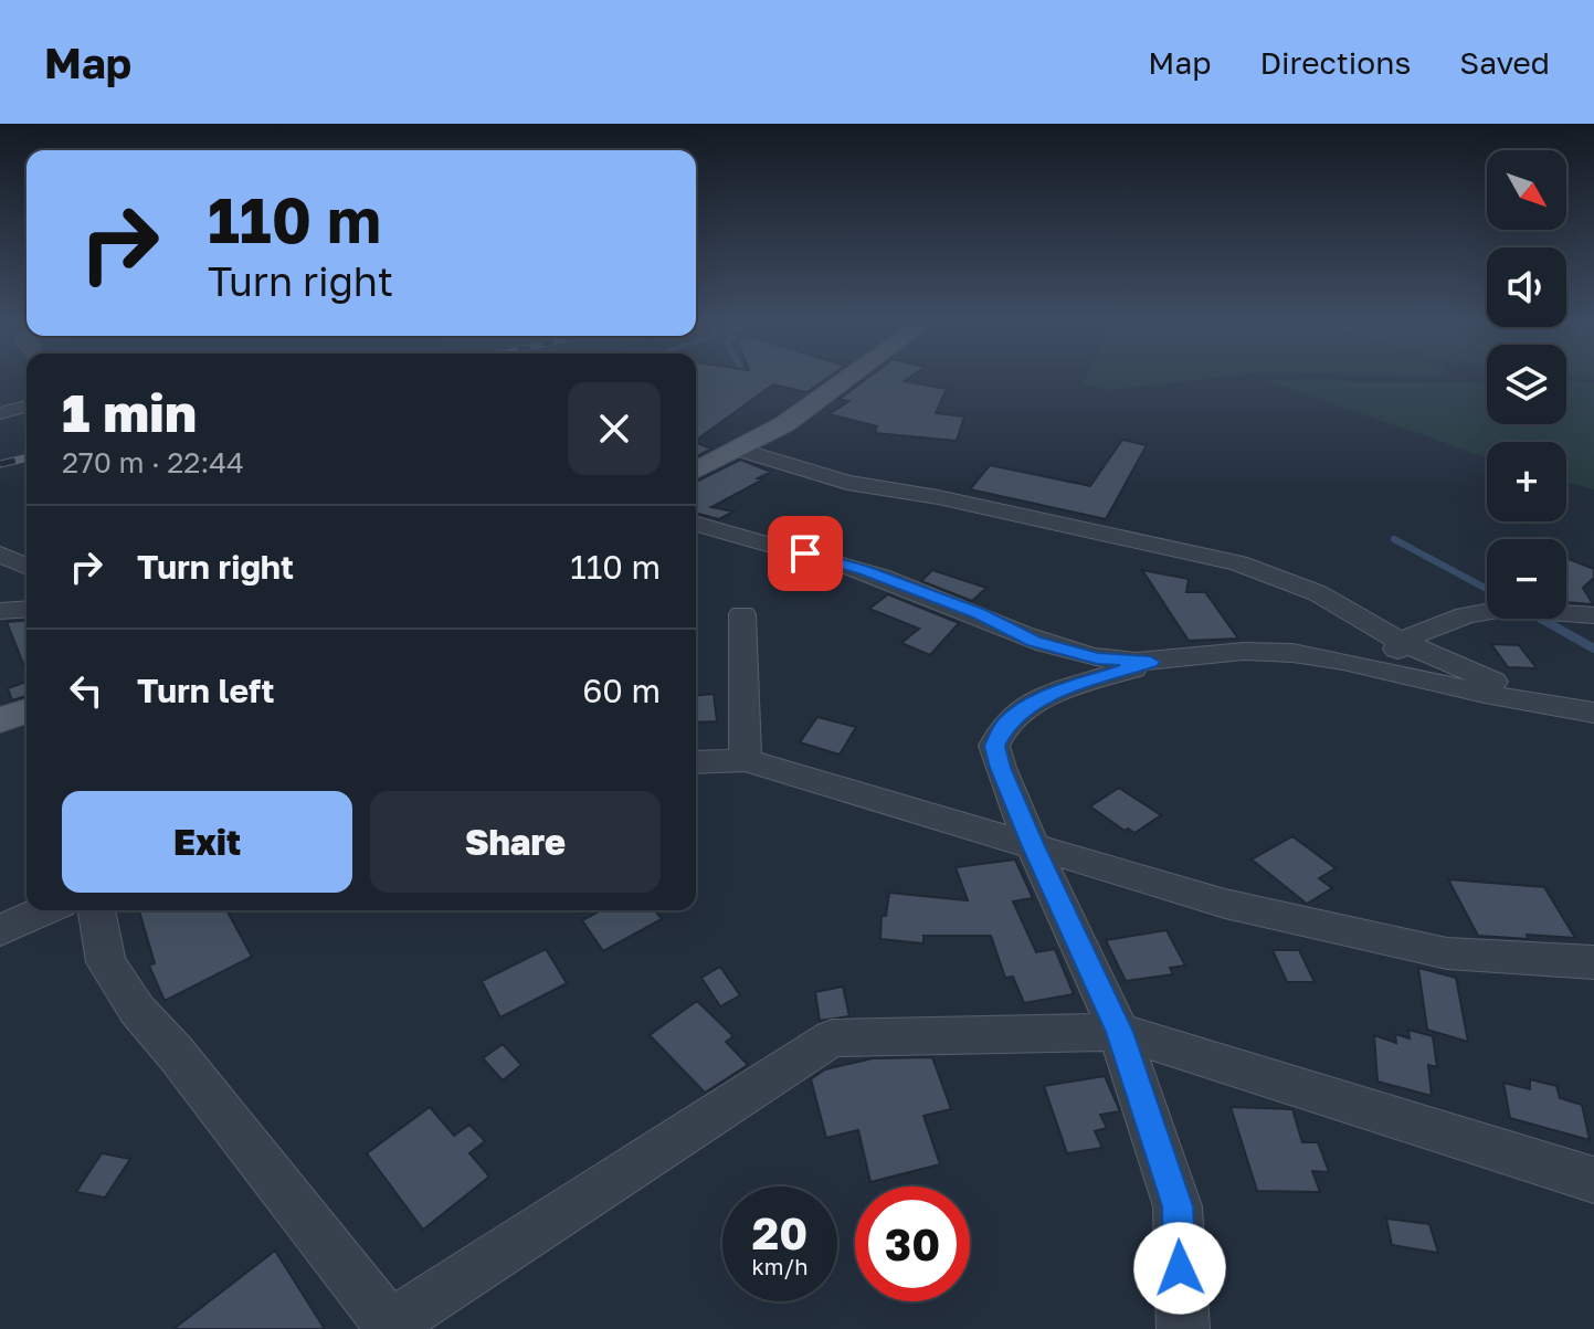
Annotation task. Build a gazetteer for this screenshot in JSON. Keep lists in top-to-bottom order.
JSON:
{
  "north": "bottom right",
  "page": {
    "header": "Map",
    "nav": ["Map", "Directions", "Saved"],
    "map_buttons": ["+", "−"],
    "turn": ["110 m", "Turn right"],
    "heading": ["1 min", "270 m · 22:44"],
    "list": [
      {
        "name": "Turn right",
        "value": "110 m"
      },
      {
        "name": "Turn left",
        "value": "60 m"
      }
    ],
    "buttons": ["Exit", "Share"],
    "speed": "20 km/h",
    "limit": "30"
  }
}
